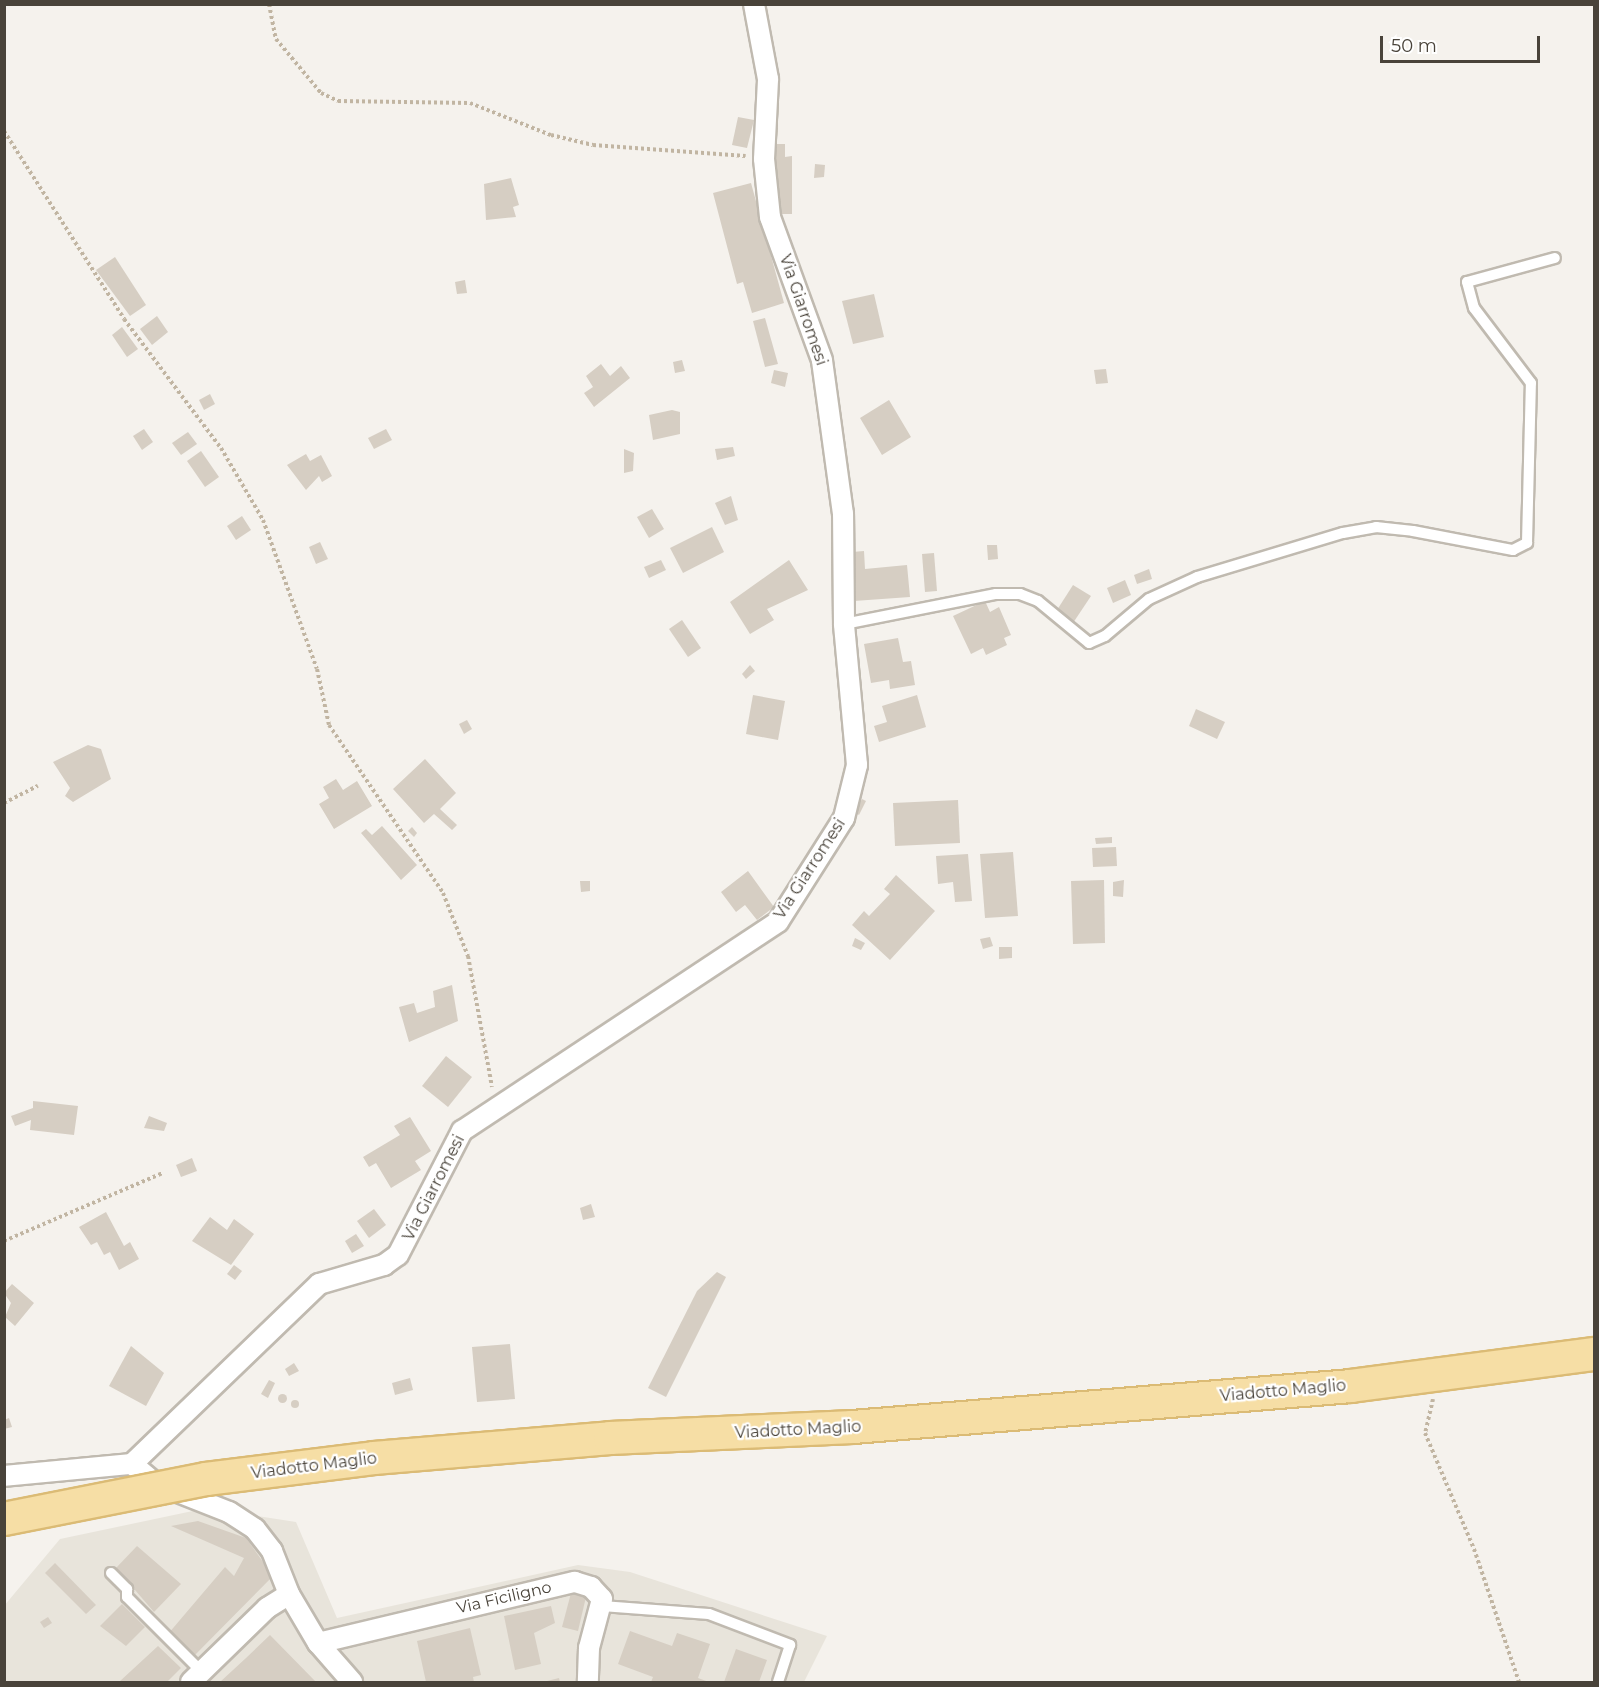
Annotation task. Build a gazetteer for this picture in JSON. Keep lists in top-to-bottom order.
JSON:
{
  "streets": {
    "main road": ["Viadotto Maglio"],
    "street": ["Via Giarromesi", "Via Ficiligno"]
  },
  "scale_bar": "50 m"
}
